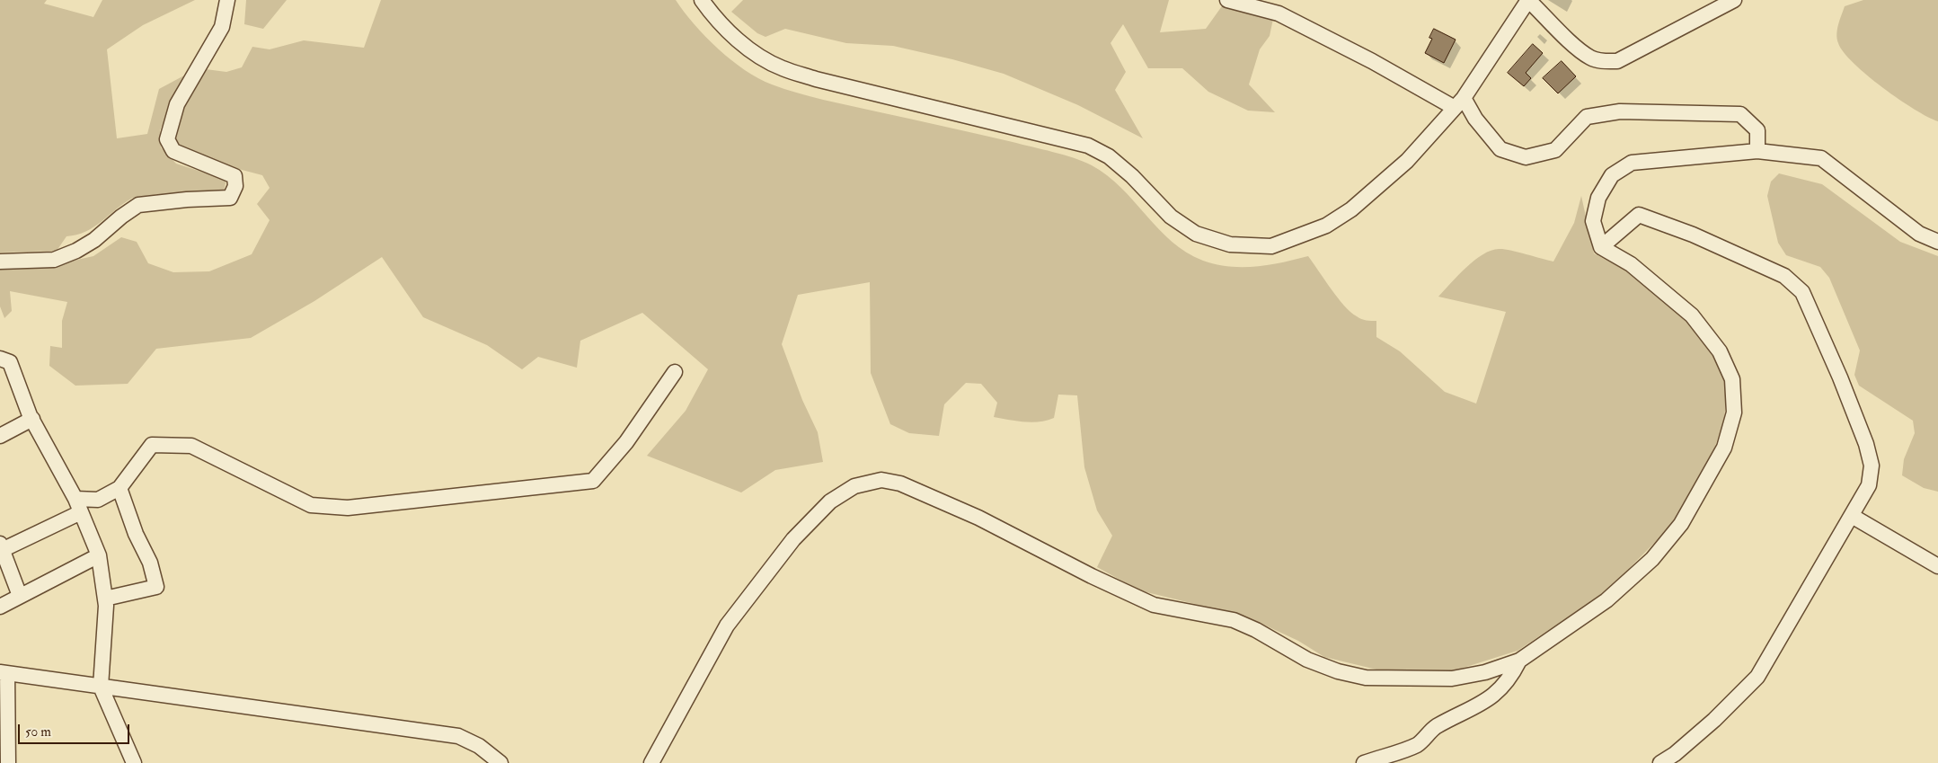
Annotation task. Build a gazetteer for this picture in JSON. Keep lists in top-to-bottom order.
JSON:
{
  "scale_bar": "50 m"
}
